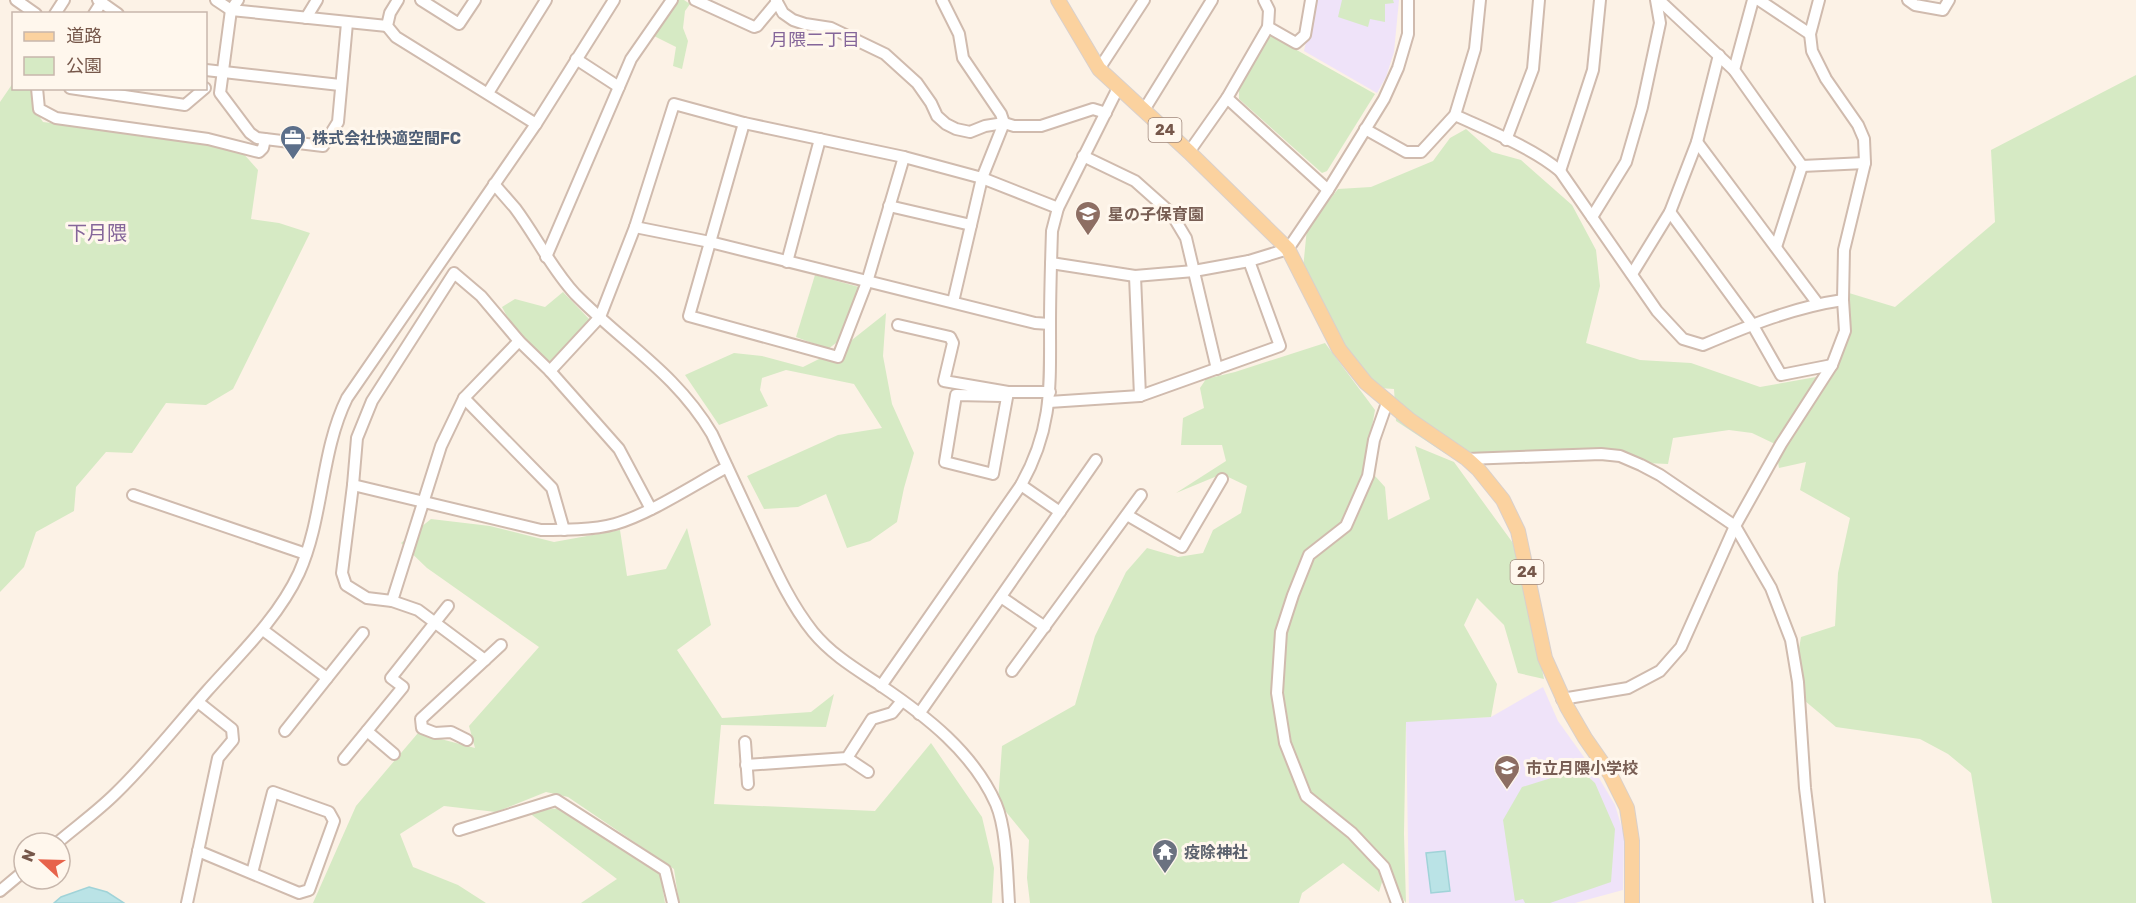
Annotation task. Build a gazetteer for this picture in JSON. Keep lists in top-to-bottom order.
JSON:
{
  "streets": {
    "main road": ["24"]
  },
  "districts": ["月隈二丁目", "下月隈"],
  "places": {
    "office": ["株式会社快適空間FC"],
    "school or university": ["星の子保育園", "市立月隈小学校"],
    "temple": ["疫除神社"]
  },
  "legend": ["道路", "公園"],
  "north": "left"
}
